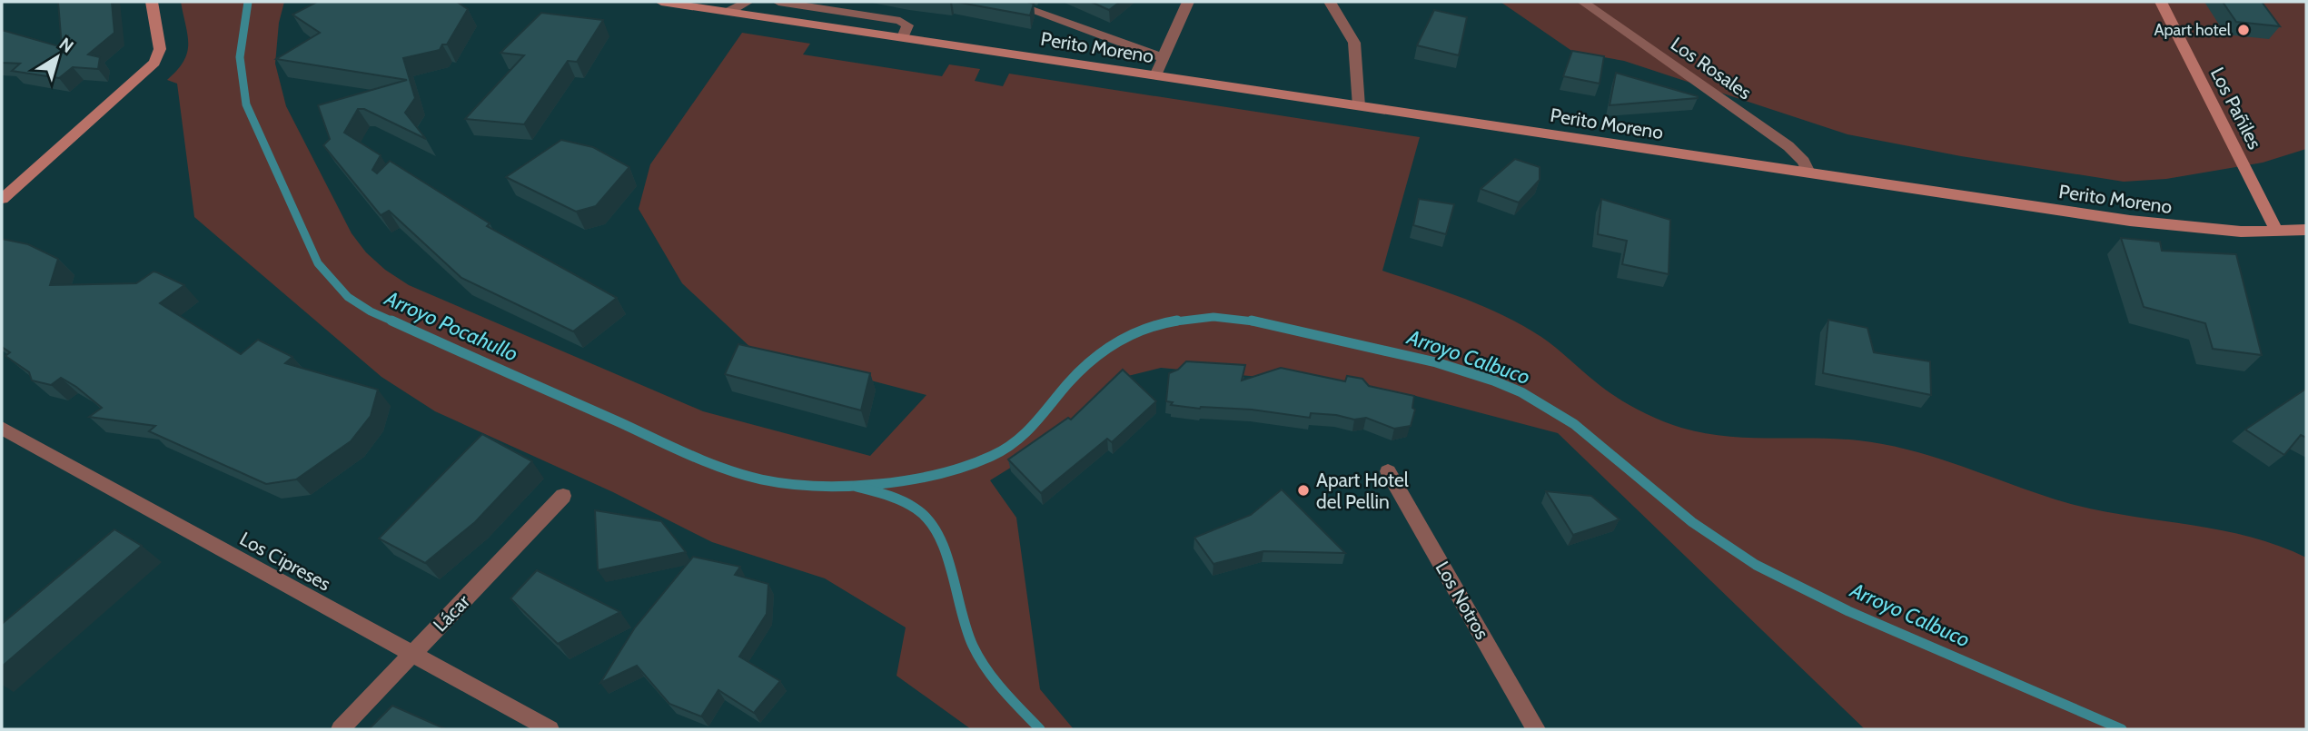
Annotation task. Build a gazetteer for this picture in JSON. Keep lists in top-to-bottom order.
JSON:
{
  "streets": {
    "main road": ["Perito Moreno", "Los Pañiles"],
    "street": [
      "Los Rosales",
      "Los Cipreses",
      "Los Notros",
      "Lácar"
    ]
  },
  "crossings": [
    ["Perito Moreno", "Los Rosales"],
    ["Perito Moreno", "Los Pañiles"],
    ["Los Cipreses", "Lácar"]
  ],
  "water": ["Arroyo Pocahullo", "Arroyo Calbuco"],
  "places": ["Apart hotel", "Apart Hotel del Pellin"],
  "north": "top right"
}
